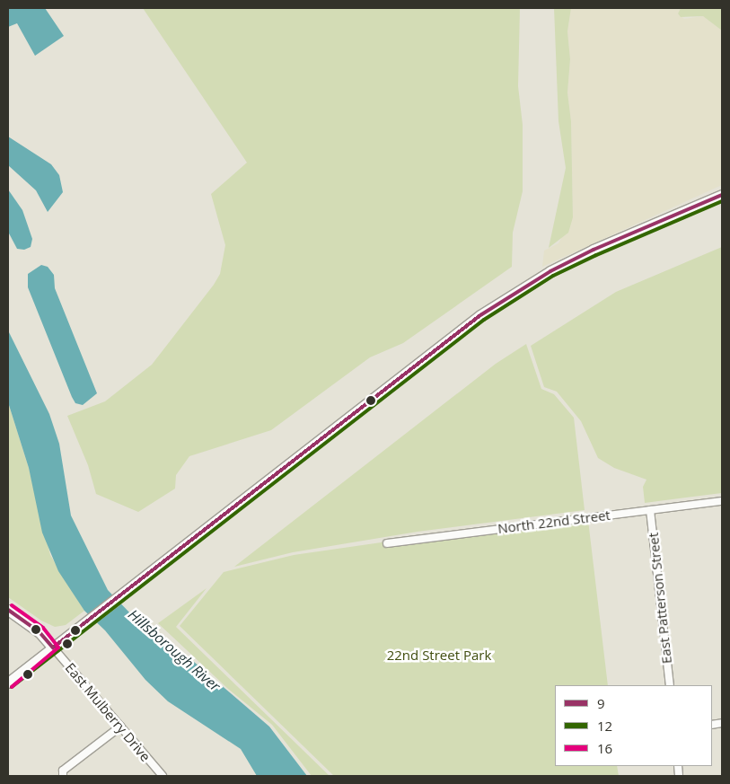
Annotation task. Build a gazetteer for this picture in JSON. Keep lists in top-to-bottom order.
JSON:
{
  "streets": {
    "street": ["North 22nd Street", "East Patterson Street", "East Mulberry Drive"]
  },
  "crossings": [
    ["North 22nd Street", "East Patterson Street"]
  ],
  "water": ["Hillsborough River"],
  "parks": ["22nd Street Park"],
  "lines": ["transit line 9", "transit line 12", "transit line 16"],
  "legend": ["9", "12", "16"]
}
